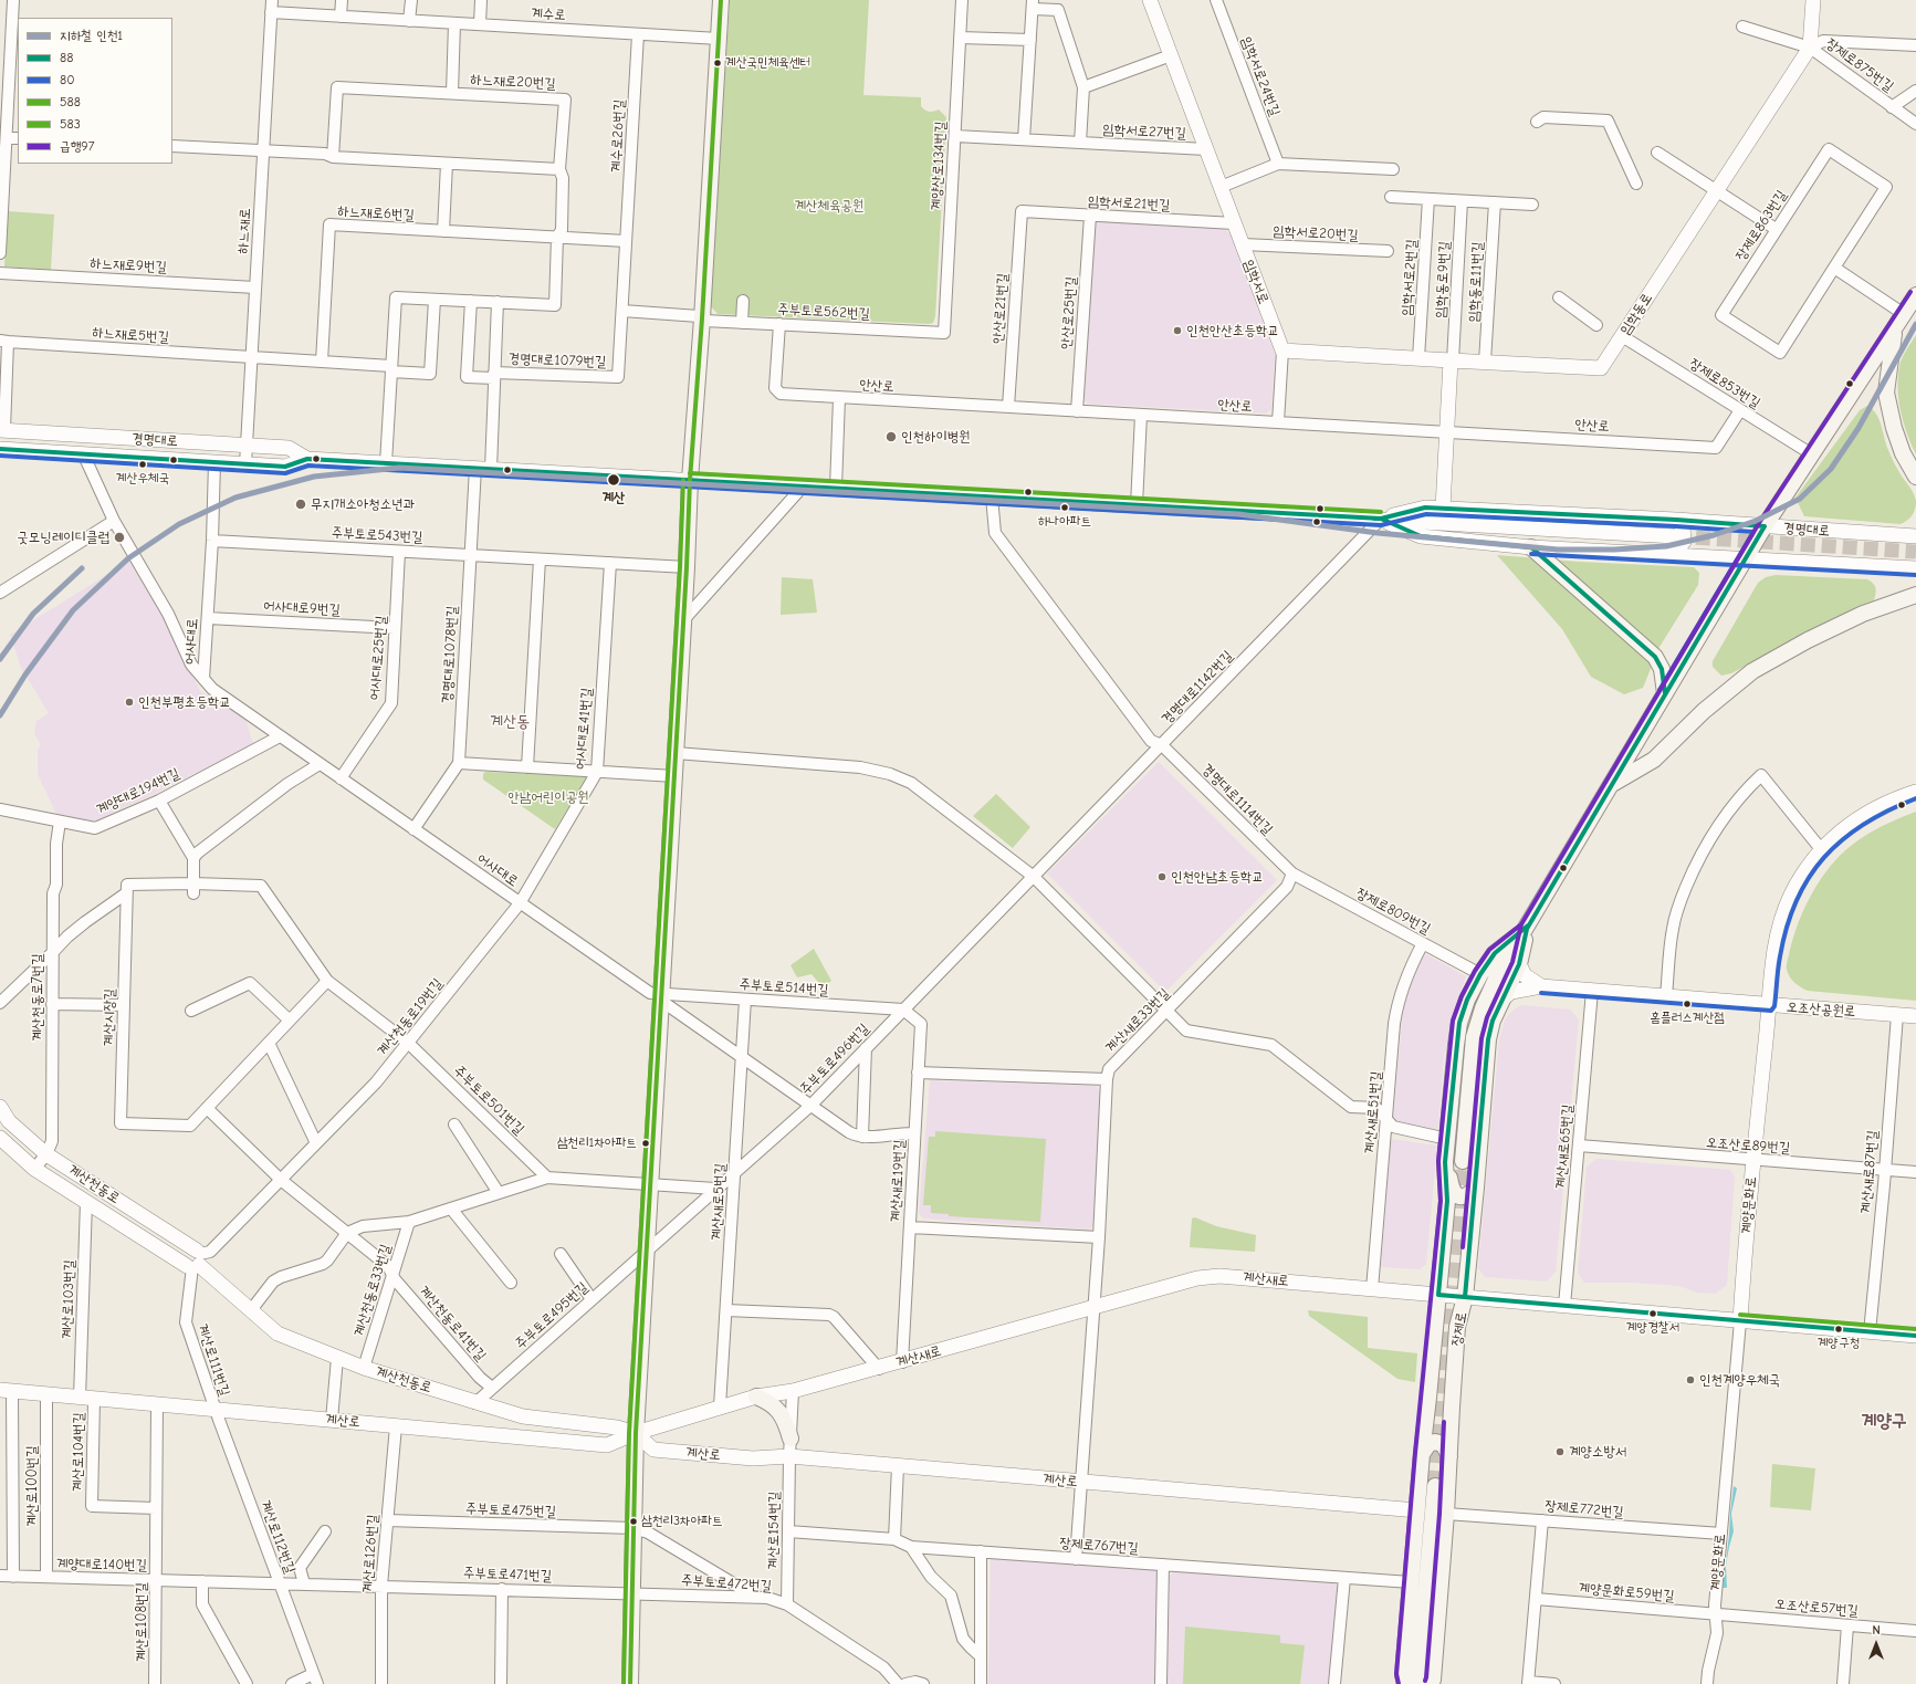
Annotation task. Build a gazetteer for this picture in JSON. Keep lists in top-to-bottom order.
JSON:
{
  "streets": {
    "main road": ["장제로"],
    "street": [
      "계수로",
      "장제로875번길",
      "임학서로24번길",
      "하느재로20번길",
      "임학서로27번길",
      "계수로26번길",
      "계양산로134번길",
      "임학서로21번길",
      "하느재로6번길",
      "장제로863번길",
      "하느재로",
      "임학서로20번길",
      "하느재로9번길",
      "임학서로2번길",
      "임학동로9번길",
      "임학서로",
      "임학동로11번길",
      "안산로21번길",
      "주부토로562번길",
      "안산로25번길",
      "임학동로",
      "하느재로5번길",
      "경명대로1079번길",
      "장제로853번길",
      "안산로",
      "경명대로",
      "주부토로543번길",
      "어사대로9번길",
      "어사대로",
      "경명대로1078번길",
      "어사대로25번길",
      "경명대로1142번길",
      "어사대로41번길",
      "계양대로194번길",
      "경명대로1114번길",
      "장제로809번길",
      "주부토로514번길",
      "계산천동로7번길",
      "오조산공원로",
      "계산시장길",
      "계산천동로19번길",
      "계산새로33번길",
      "주부토로496번길",
      "주부토로501번길",
      "계산새로51번길",
      "오조산로89번길",
      "계산새로65번길",
      "계산새로87번길",
      "계산새로19번길",
      "계산천동로",
      "계산새로5번길",
      "계양문화로",
      "계산새로",
      "계산천동로33번길",
      "계산로103번길",
      "주부토로495번길",
      "계산천동로41번길",
      "계산로111번길",
      "계산로",
      "계산로104번길",
      "계산로100번길",
      "장제로772번길",
      "주부토로475번길",
      "계산로154번길",
      "계산로112번길",
      "장제로767번길",
      "계산로126번길",
      "계양대로140번길",
      "주부토로471번길",
      "주부토로472번길",
      "계양문화로59번길",
      "오조산로57번길",
      "계산로108번길"
    ]
  },
  "crossings": [
    ["계수로", "계수로26번길"],
    ["계수로", "하느재로"],
    ["장제로875번길", "임학동로"],
    ["임학서로27번길", "계양산로134번길"],
    ["임학서로27번길", "임학서로"],
    ["계수로26번길", "하느재로6번길"],
    ["계수로26번길", "주부토로562번길"],
    ["계수로26번길", "경명대로1079번길"],
    ["계양산로134번길", "주부토로562번길"],
    ["임학서로21번길", "임학서로"],
    ["임학서로21번길", "안산로21번길"],
    ["임학서로21번길", "안산로25번길"],
    ["하느재로", "하느재로9번길"],
    ["하느재로", "하느재로5번길"],
    ["하느재로", "경명대로"],
    ["임학서로20번길", "임학서로"],
    ["임학동로9번길", "임학동로"],
    ["임학동로11번길", "임학동로"],
    ["안산로21번길", "안산로"],
    ["주부토로562번길", "안산로"],
    ["안산로25번길", "안산로"],
    ["임학동로", "장제로853번길"],
    ["경명대로1079번길", "경명대로"],
    ["장제로853번길", "안산로"],
    ["장제로853번길", "장제로"],
    ["경명대로", "어사대로"],
    ["경명대로", "경명대로1078번길"],
    ["경명대로", "경명대로1142번길"],
    ["경명대로", "경명대로1114번길"],
    ["경명대로", "장제로"],
    ["주부토로543번길", "어사대로"],
    ["주부토로543번길", "경명대로1078번길"],
    ["주부토로543번길", "어사대로25번길"],
    ["주부토로543번길", "어사대로41번길"],
    ["어사대로9번길", "어사대로"],
    ["어사대로9번길", "어사대로25번길"],
    ["어사대로", "어사대로25번길"],
    ["어사대로", "어사대로41번길"],
    ["어사대로", "계양대로194번길"],
    ["어사대로", "주부토로514번길"],
    ["어사대로", "계산천동로19번길"],
    ["경명대로1142번길", "경명대로1114번길"],
    ["경명대로1142번길", "주부토로496번길"],
    ["어사대로41번길", "계산천동로19번길"],
    ["계양대로194번길", "계산천동로7번길"],
    ["경명대로1114번길", "장제로809번길"],
    ["경명대로1114번길", "계산새로33번길"],
    ["장제로809번길", "계산새로33번길"],
    ["장제로809번길", "계산새로51번길"],
    ["장제로809번길", "장제로"],
    ["주부토로514번길", "주부토로496번길"],
    ["주부토로514번길", "계산새로19번길"],
    ["주부토로514번길", "계산새로5번길"],
    ["계산천동로7번길", "계산천동로"],
    ["오조산공원로", "계산새로65번길"],
    ["오조산공원로", "계산새로87번길"],
    ["오조산공원로", "계양문화로"],
    ["계산천동로19번길", "주부토로501번길"],
    ["계산천동로19번길", "계산천동로"],
    ["계산천동로19번길", "계산로111번길"],
    ["계산새로33번길", "계산새로"],
    ["계산새로33번길", "계산로"],
    ["계산새로33번길", "장제로767번길"],
    ["주부토로496번길", "계산새로19번길"],
    ["주부토로496번길", "계산새로5번길"],
    ["주부토로496번길", "주부토로495번길"],
    ["계산새로51번길", "계산새로"],
    ["오조산로89번길", "계산새로65번길"],
    ["오조산로89번길", "계산새로87번길"],
    ["오조산로89번길", "계양문화로"],
    ["계산새로65번길", "계산새로"],
    ["계산새로87번길", "계산새로"],
    ["계산새로19번길", "계산새로"],
    ["계산천동로", "계산새로"],
    ["계산천동로", "계산천동로33번길"],
    ["계산천동로", "계산로103번길"],
    ["계산천동로", "주부토로495번길"],
    ["계산천동로", "계산로111번길"],
    ["계산천동로", "계산로"],
    ["계산새로5번길", "계산새로"],
    ["계양문화로", "계산새로"],
    ["계양문화로", "장제로772번길"],
    ["계양문화로", "계양문화로59번길"],
    ["계양문화로", "오조산로57번길"],
    ["계산새로", "장제로"],
    ["계산새로", "계산로"],
    ["계산새로", "계산로154번길"],
    ["계산천동로33번길", "계산천동로41번길"],
    ["계산로103번길", "계산로"],
    ["계산로103번길", "계산로104번길"],
    ["주부토로495번길", "계산천동로41번길"],
    ["장제로", "계산로"],
    ["장제로", "장제로772번길"],
    ["장제로", "장제로767번길"],
    ["계산로111번길", "계산로"],
    ["계산로111번길", "계산로112번길"],
    ["계산로", "계산로104번길"],
    ["계산로", "계산로100번길"],
    ["계산로", "계산로154번길"],
    ["계산로", "계산로112번길"],
    ["계산로", "계산로126번길"],
    ["계산로", "계산로108번길"],
    ["계산로104번길", "계산로108번길"],
    ["계산로100번길", "계양대로140번길"],
    ["주부토로475번길", "계산로126번길"],
    ["계산로154번길", "장제로767번길"],
    ["계산로154번길", "주부토로472번길"],
    ["계산로112번길", "계양대로140번길"],
    ["계산로126번길", "계양대로140번길"],
    ["계산로126번길", "주부토로471번길"],
    ["계양대로140번길", "주부토로471번길"],
    ["계양대로140번길", "계산로108번길"],
    ["주부토로471번길", "주부토로472번길"],
    ["계양문화로59번길", "오조산로57번길"]
  ],
  "districts": ["계산동", "계양구"],
  "parks": ["계산체육공원", "안남어린이공원"],
  "places": [
    "계산국민체육센터",
    "인천안산초등학교",
    "인천하이병원",
    "계산우체국",
    "계산",
    "무지개소아청소년과",
    "하나아파트",
    "굿모닝레이디클럽",
    "인천부평초등학교",
    "인천안남초등학교",
    "홈플러스계산점",
    "삼천리1차아파트",
    "계양경찰서",
    "계양구청",
    "인천계양우체국",
    "계양소방서",
    "삼천리3차아파트"
  ],
  "lines": [
    "transit line 583",
    "transit line 급행97",
    "metro line 인천1",
    "transit line 88",
    "transit line 80",
    "transit line 588"
  ],
  "legend": [
    "지하철 인천1",
    "88",
    "80",
    "588",
    "583",
    "급행97"
  ],
  "north": "top"
}
